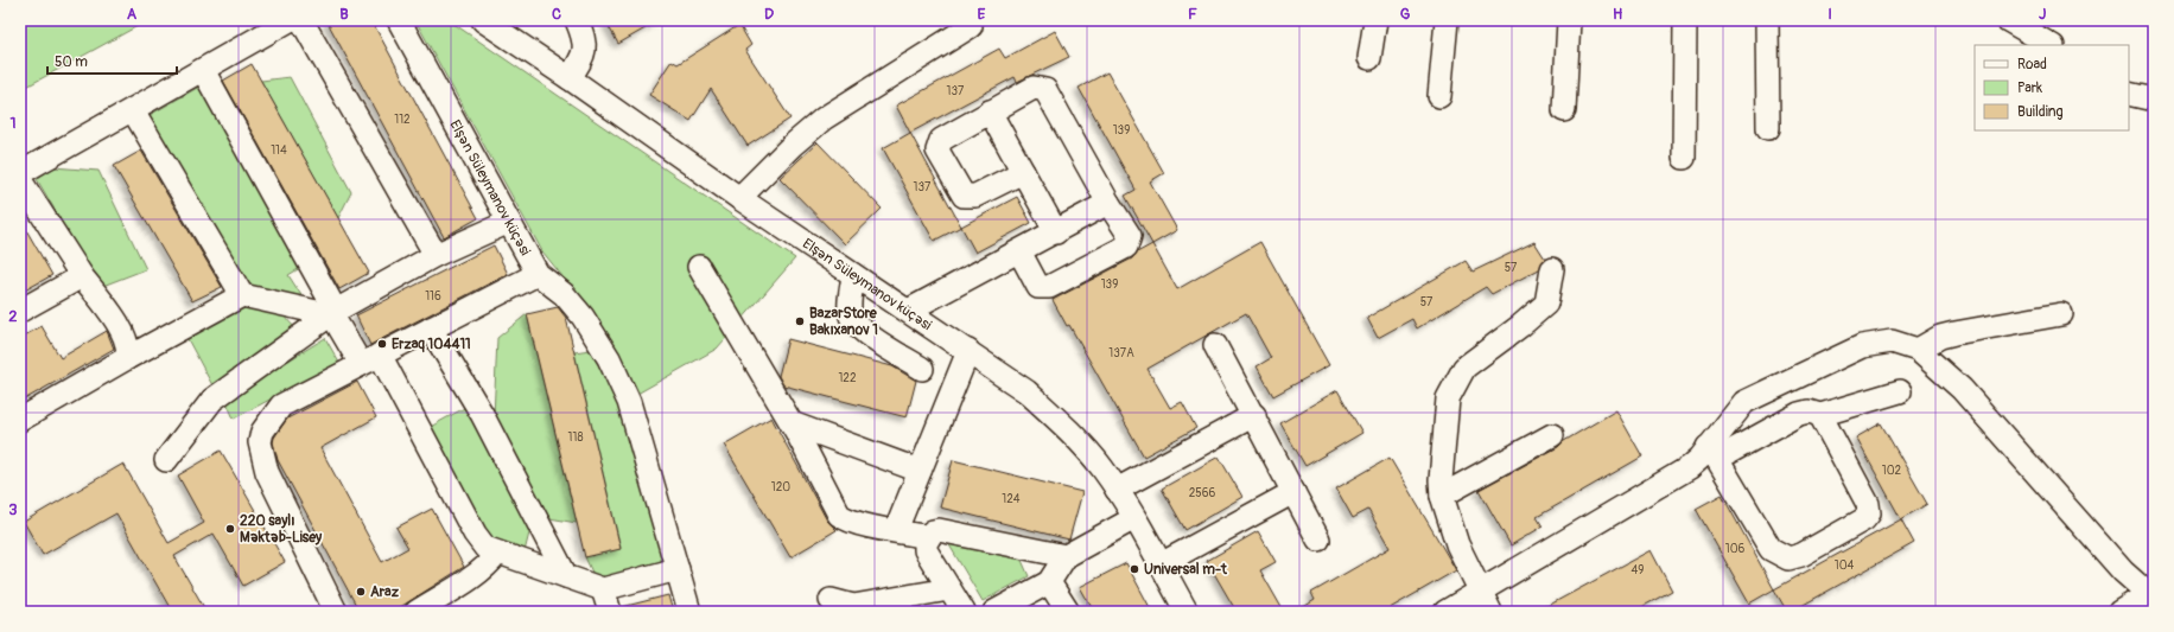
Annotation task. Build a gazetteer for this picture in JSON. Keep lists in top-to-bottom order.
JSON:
{
  "streets": {
    "street": ["Elşən Süleymanov küçəsi"]
  },
  "places": [
    "BazarStore Bakıxanov 1",
    "Erzaq 104411",
    "220 saylı Məktəb-Lisey",
    "Universal m-t",
    "Araz"
  ],
  "house_numbers": [
    "137",
    "112",
    "139",
    "114",
    "137",
    "57",
    "139",
    "116",
    "57",
    "137A",
    "122",
    "118",
    "102",
    "120",
    "2566",
    "124",
    "106",
    "104",
    "49"
  ],
  "legend": ["Road", "Park", "Building"],
  "scale_bar": "50 m",
  "grid": {
    "columns": [
      "A",
      "B",
      "C",
      "D",
      "E",
      "F",
      "G",
      "H",
      "I",
      "J"
    ],
    "rows": ["1", "2", "3"]
  }
}
